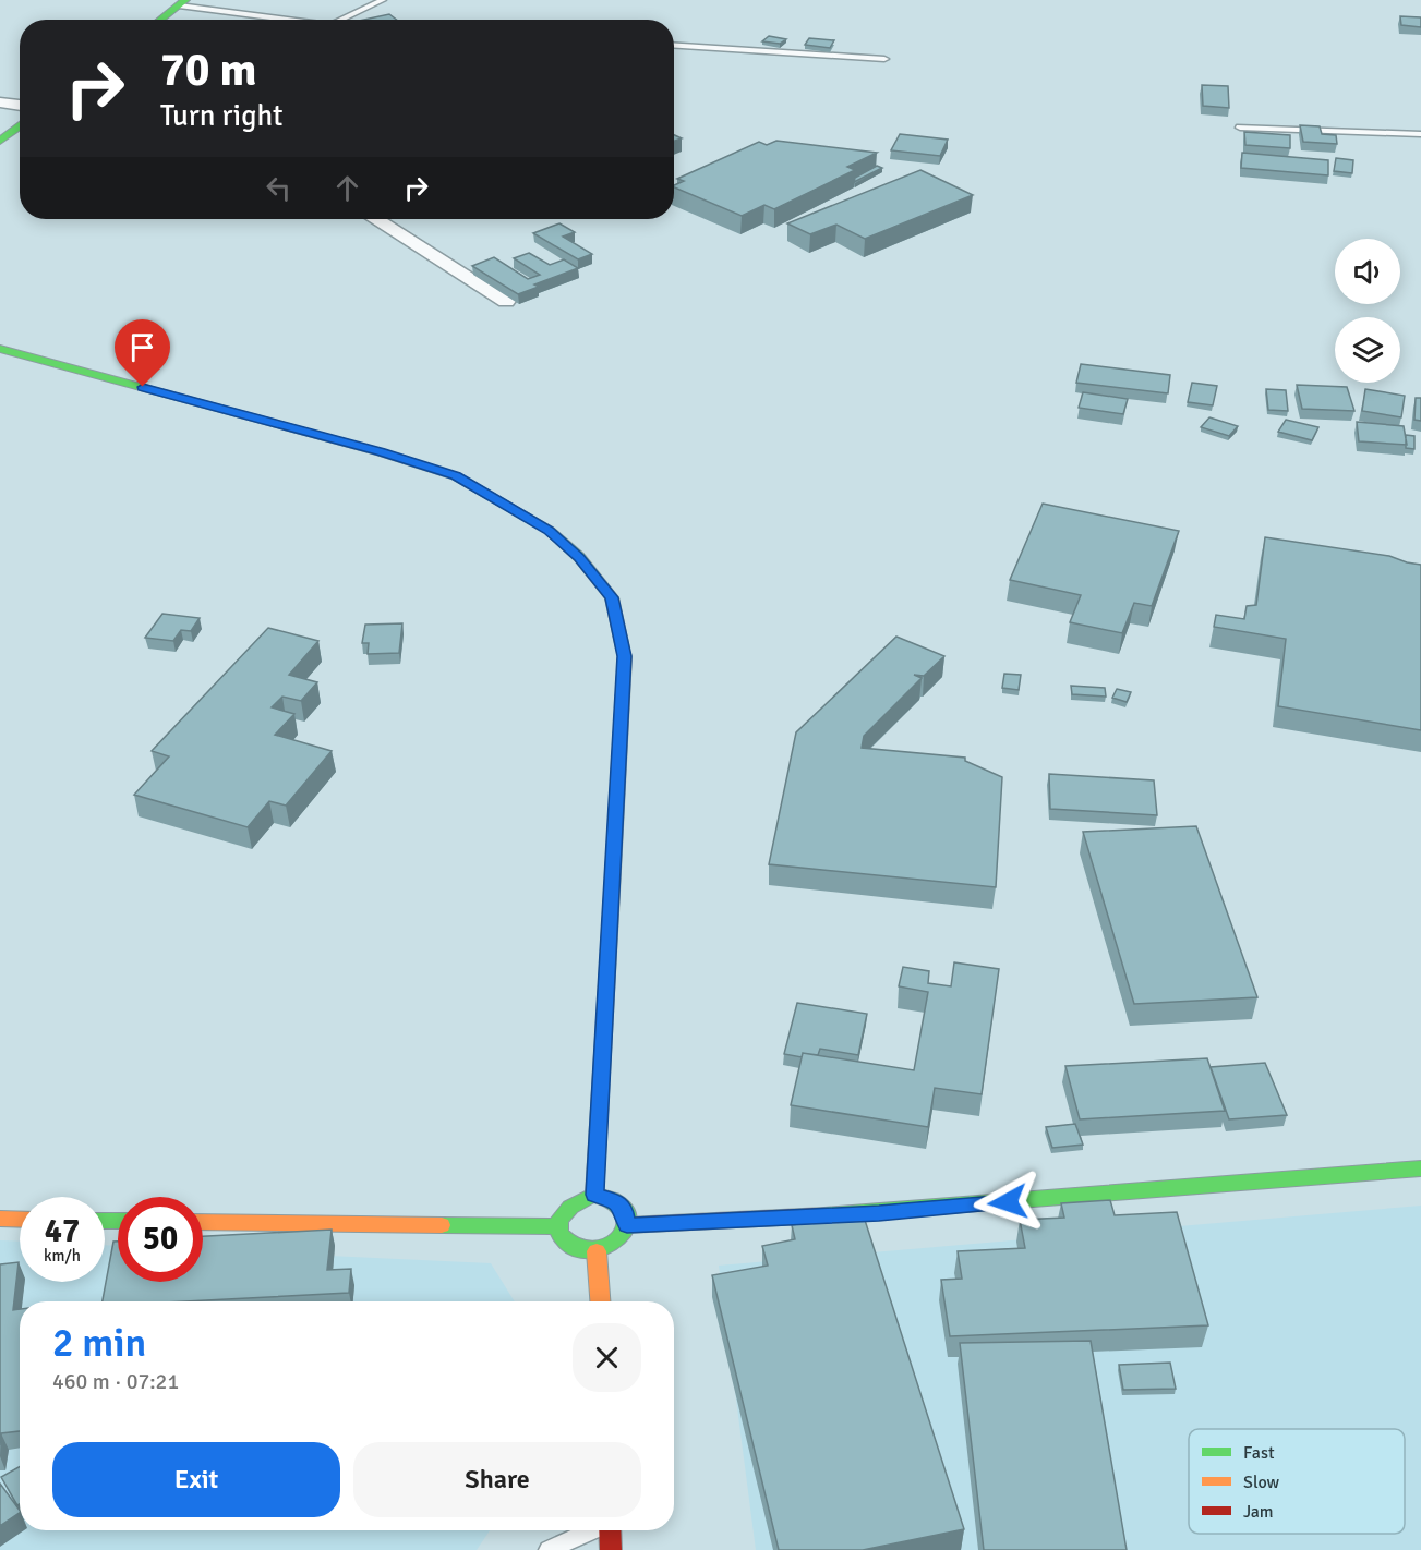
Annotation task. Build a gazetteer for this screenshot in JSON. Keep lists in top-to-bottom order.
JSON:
{
  "legend": ["Fast", "Slow", "Jam"],
  "page": {
    "turn": ["70 m", "Turn right"],
    "speed": "47 km/h",
    "limit": "50",
    "heading": ["2 min", "460 m · 07:21"],
    "buttons": ["Exit", "Share"]
  }
}
